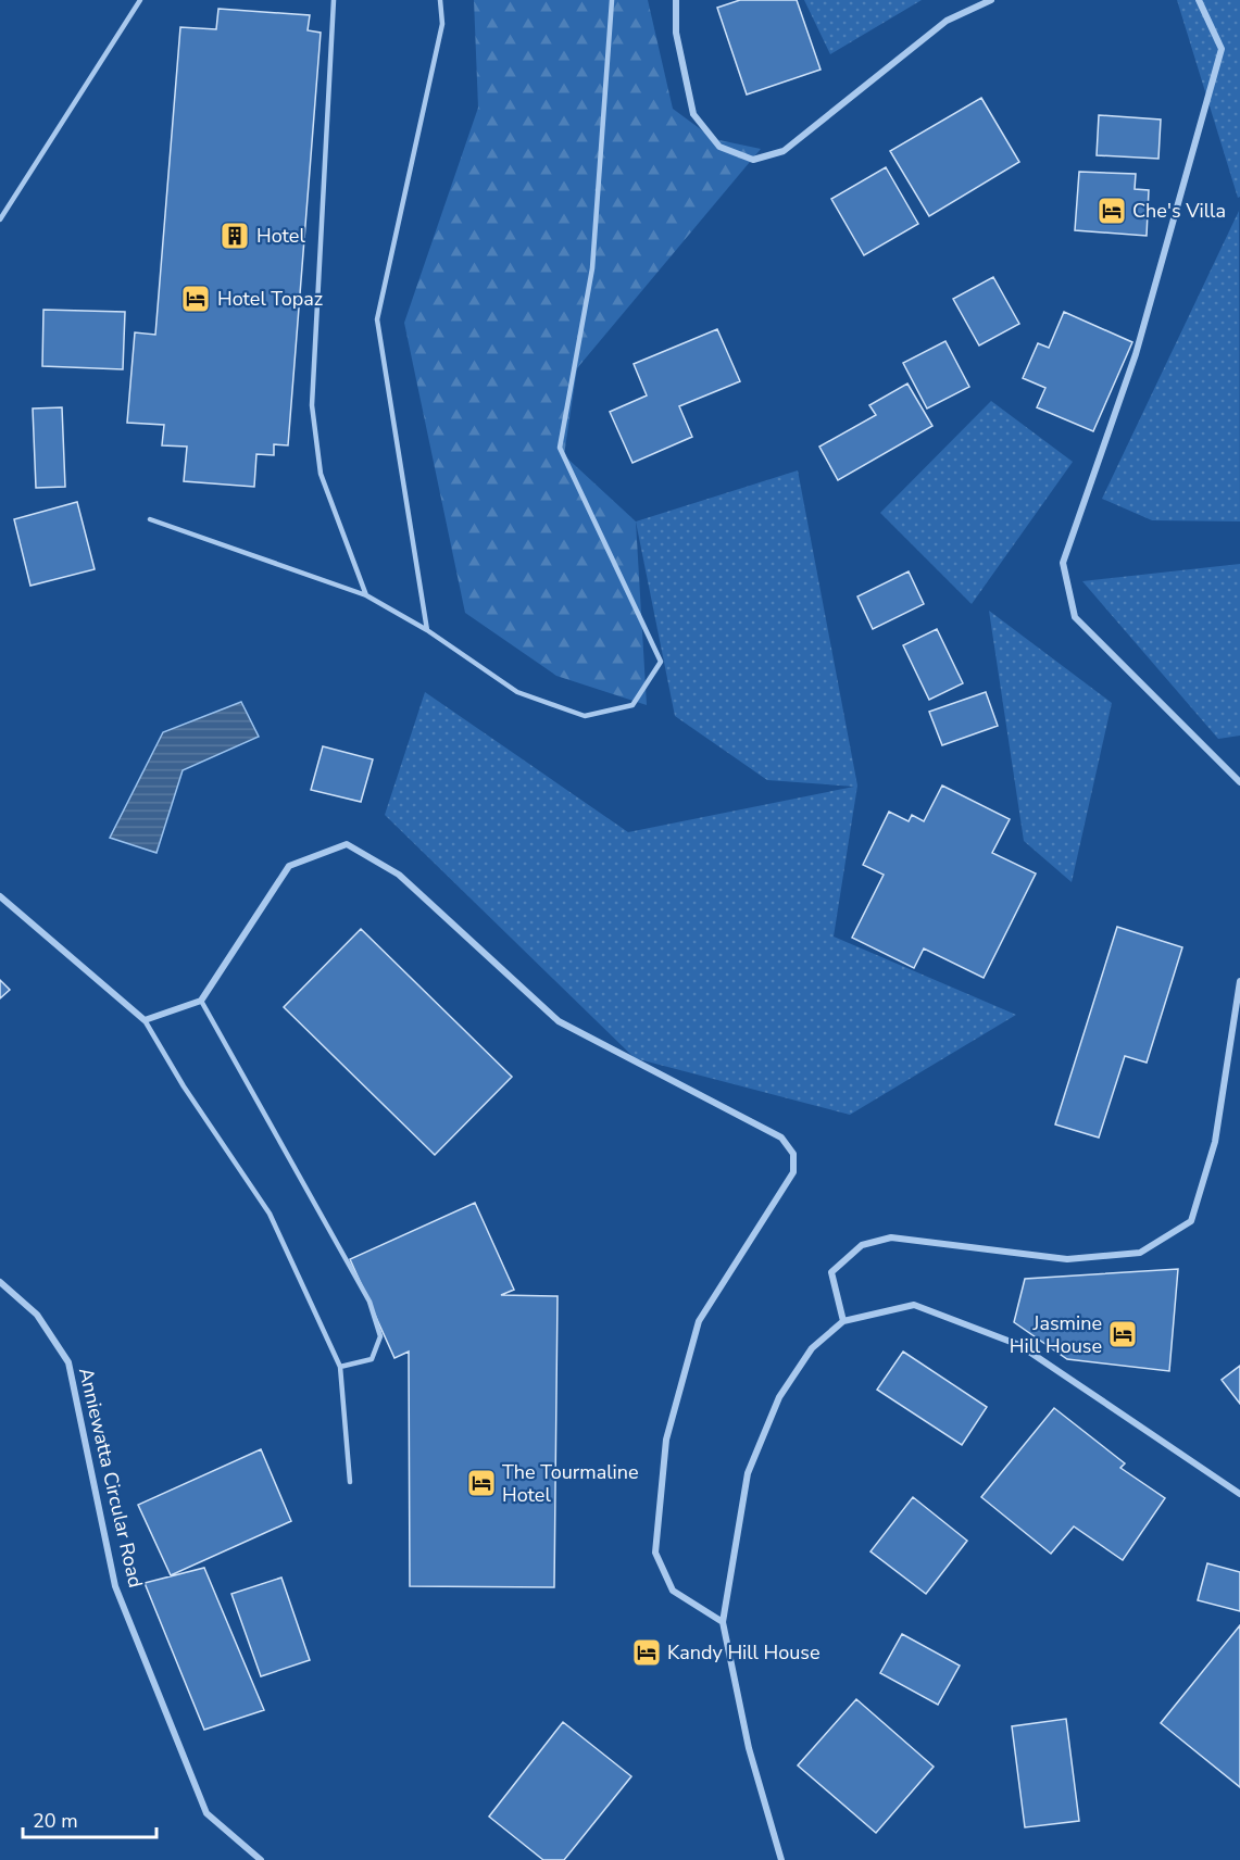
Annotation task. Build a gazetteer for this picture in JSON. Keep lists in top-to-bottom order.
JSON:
{
  "streets": {
    "street": ["Anniewatta Circular Road"]
  },
  "places": {
    "hotel": [
      "Che's Villa",
      "Hotel Topaz",
      "Jasmine Hill House",
      "The Tourmaline Hotel",
      "Kandy Hill House"
    ],
    "building": ["Hotel"]
  },
  "scale_bar": "20 m"
}
